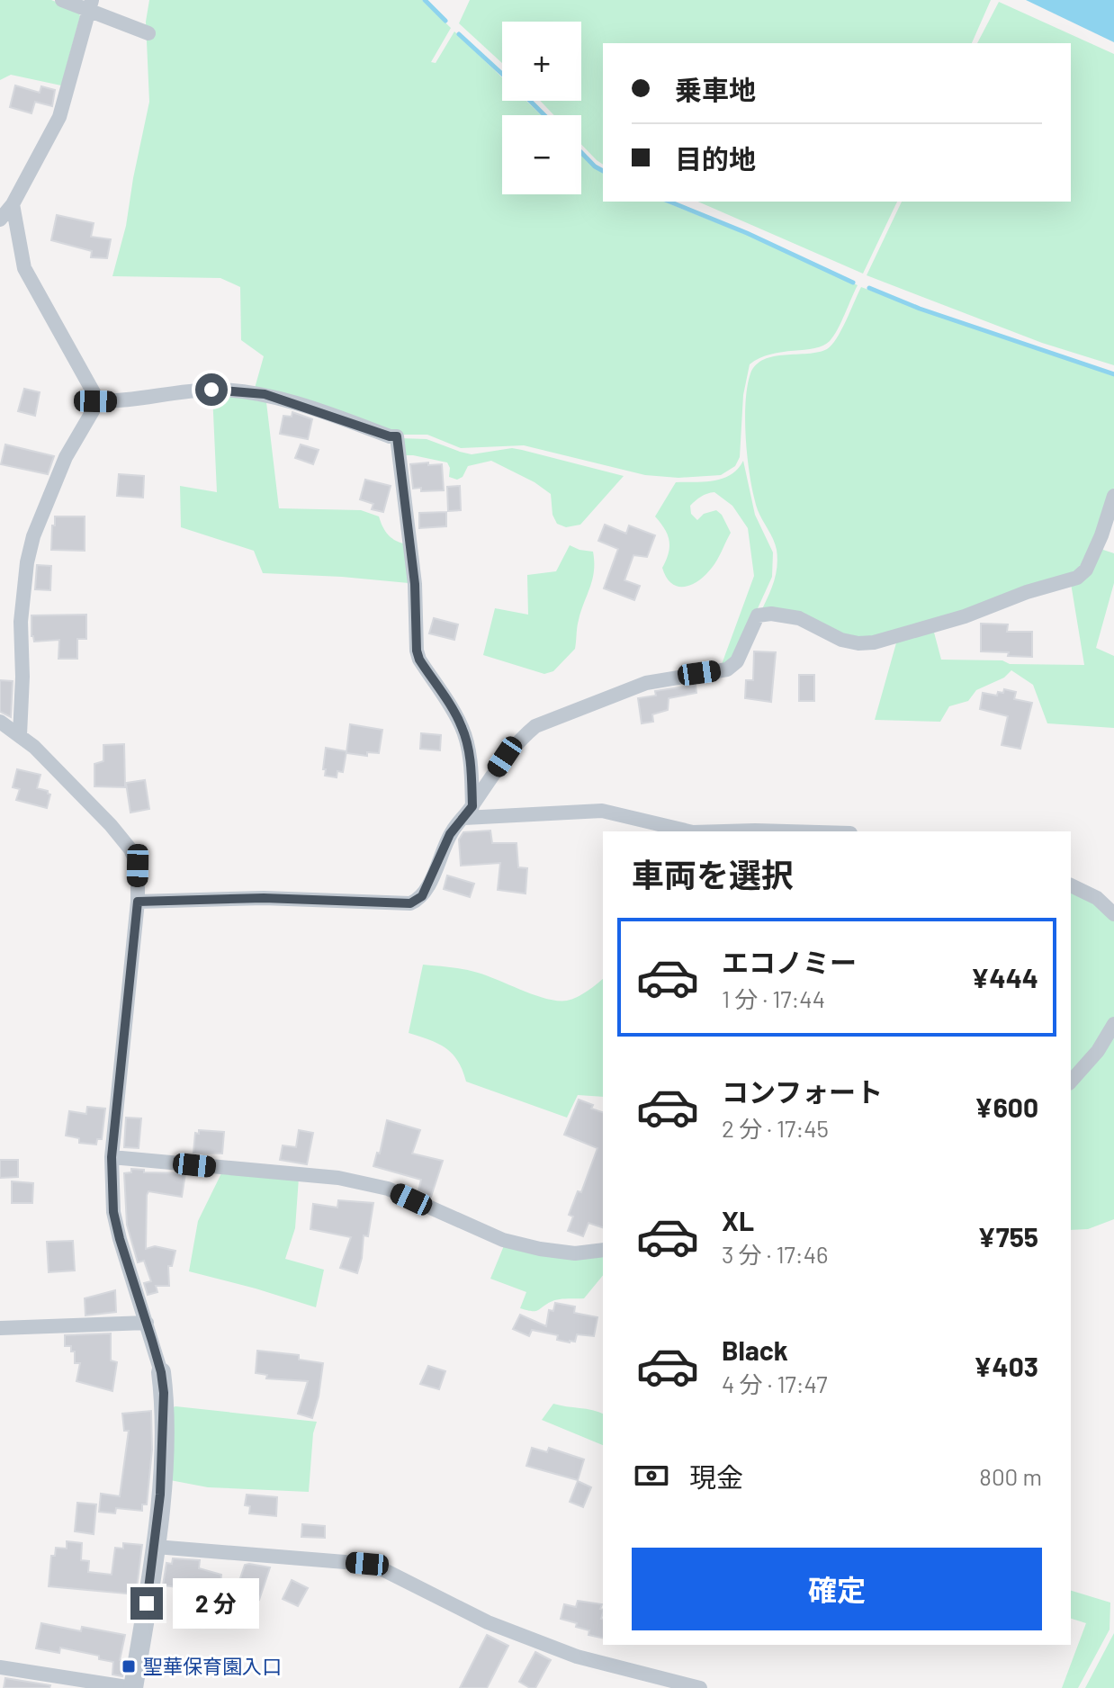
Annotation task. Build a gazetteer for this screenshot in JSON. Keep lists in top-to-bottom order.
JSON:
{
  "places": {
    "transit": ["聖華保育園入口"]
  },
  "page": {
    "map_buttons": ["+", "−"],
    "banner": ["乗車地", "目的地"],
    "heading": "車両を選択",
    "list": [
      {
        "name": "エコノミー",
        "note": "1 分 · 17:44",
        "value": "¥444"
      },
      {
        "name": "コンフォート",
        "note": "2 分 · 17:45",
        "value": "¥600"
      },
      {
        "name": "XL",
        "note": "3 分 · 17:46",
        "value": "¥755"
      },
      {
        "name": "Black",
        "note": "4 分 · 17:47",
        "value": "¥403"
      }
    ],
    "pay": ["現金", "800 m"],
    "buttons": "確定",
    "bubble": "2 分"
  }
}
